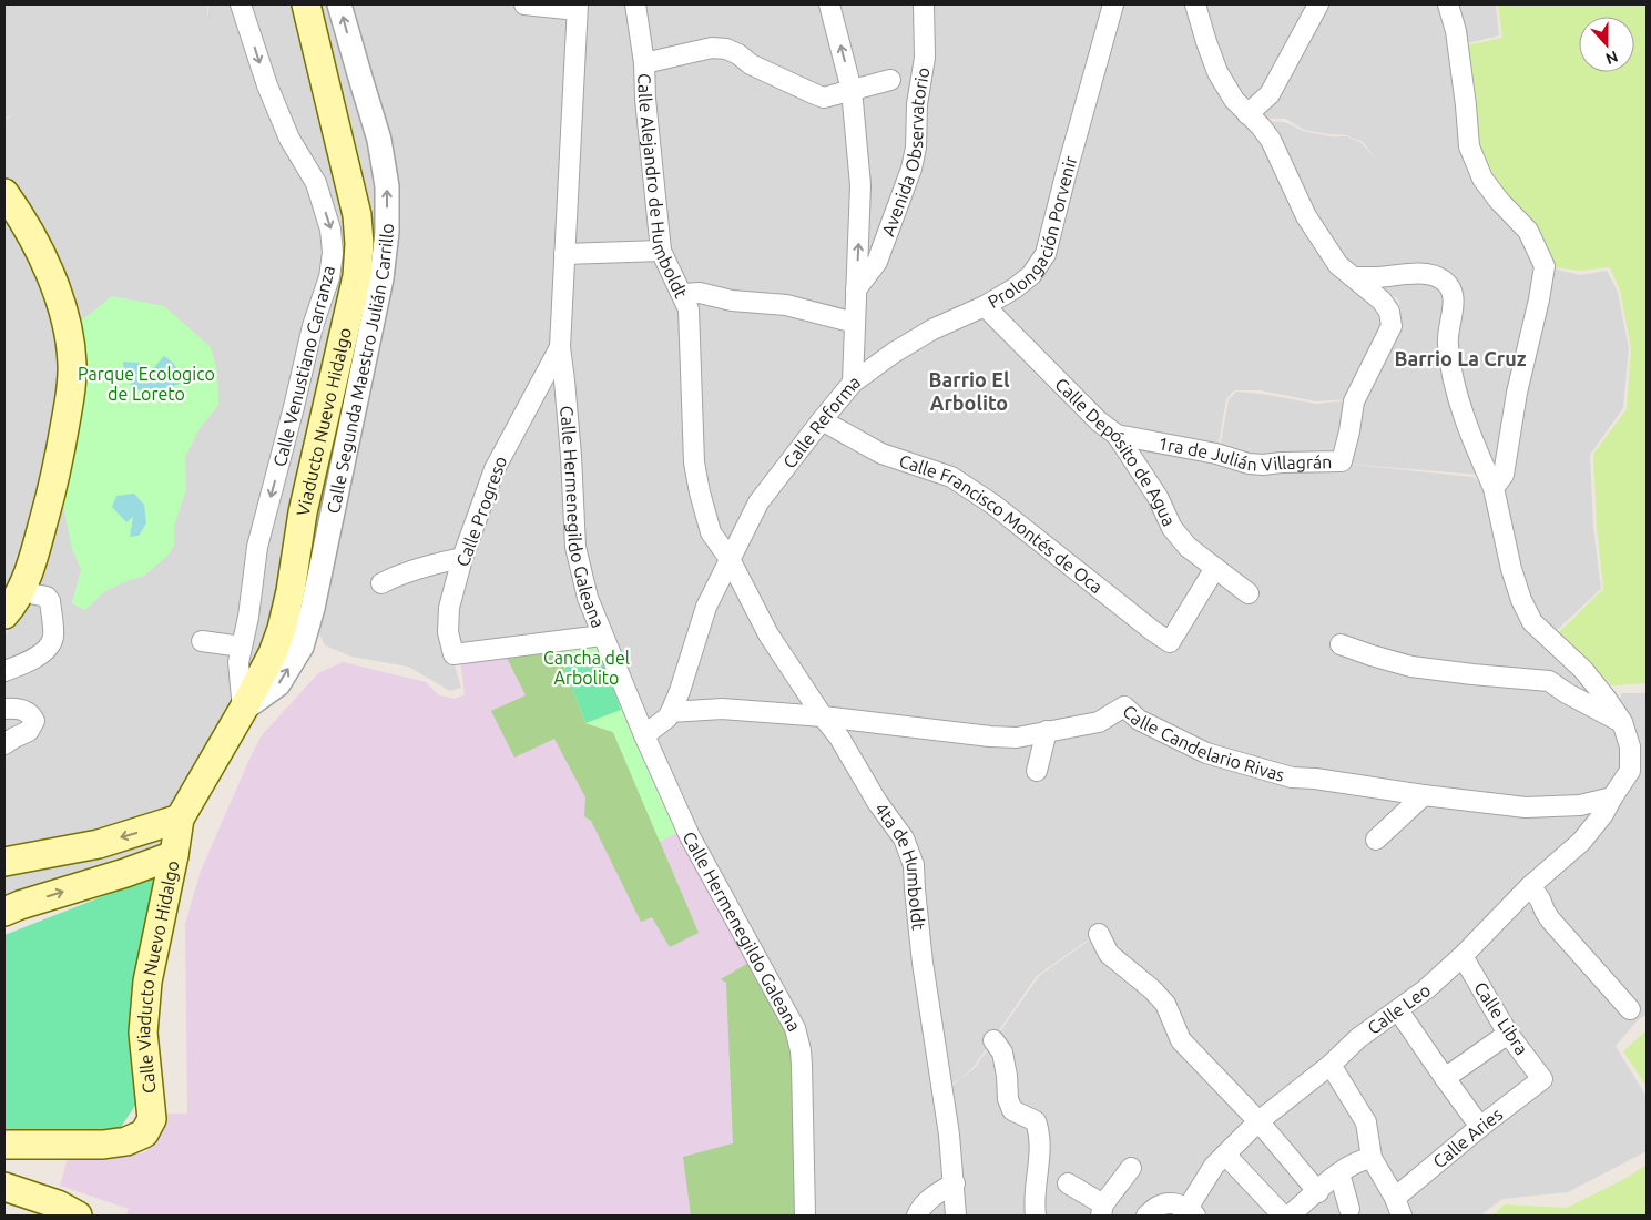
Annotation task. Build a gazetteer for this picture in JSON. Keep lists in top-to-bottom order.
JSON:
{
  "streets": {
    "main road": ["Viaducto Nuevo Hidalgo", "Calle Viaducto Nuevo Hidalgo"],
    "street": [
      "Avenida Observatorio",
      "Calle Alejandro de Humboldt",
      "Prolongación Porvenir",
      "Calle Venustiano Carranza",
      "Calle Segunda Maestro Julián Carrillo",
      "Calle Reforma",
      "1ra de Julián Villagrán",
      "Calle Depósito de Agua",
      "Calle Progreso",
      "Calle Hermenegildo Galeana",
      "Calle Francisco Montés de Oca",
      "Calle Candelario Rivas",
      "4ta de Humboldt",
      "Calle Leo",
      "Calle Libra",
      "Calle Aries"
    ]
  },
  "crossings": [
    ["Avenida Observatorio", "Calle Reforma"],
    ["Calle Alejandro de Humboldt", "Calle Reforma"],
    ["Calle Alejandro de Humboldt", "4ta de Humboldt"],
    ["Prolongación Porvenir", "Calle Reforma"],
    ["Prolongación Porvenir", "Calle Depósito de Agua"],
    ["Calle Venustiano Carranza", "Calle Segunda Maestro Julián Carrillo"],
    ["Calle Venustiano Carranza", "Viaducto Nuevo Hidalgo"],
    ["Calle Segunda Maestro Julián Carrillo", "Viaducto Nuevo Hidalgo"],
    ["Calle Reforma", "Calle Hermenegildo Galeana"],
    ["Calle Reforma", "Calle Francisco Montés de Oca"],
    ["Calle Reforma", "Calle Candelario Rivas"],
    ["Calle Reforma", "4ta de Humboldt"],
    ["Viaducto Nuevo Hidalgo", "Calle Viaducto Nuevo Hidalgo"],
    ["1ra de Julián Villagrán", "Calle Depósito de Agua"],
    ["1ra de Julián Villagrán", "Calle Leo"],
    ["Calle Depósito de Agua", "Calle Francisco Montés de Oca"],
    ["Calle Progreso", "Calle Hermenegildo Galeana"],
    ["Calle Candelario Rivas", "4ta de Humboldt"],
    ["Calle Candelario Rivas", "Calle Leo"],
    ["Calle Leo", "Calle Libra"],
    ["Calle Libra", "Calle Aries"]
  ],
  "one_way": ["Calle Venustiano Carranza", "Calle Segunda Maestro Julián Carrillo", "Calle Reforma"],
  "districts": ["Barrio La Cruz", "Barrio El Arbolito"],
  "parks": ["Parque Ecologico de Loreto", "Cancha del Arbolito"],
  "north": "bottom"
}
